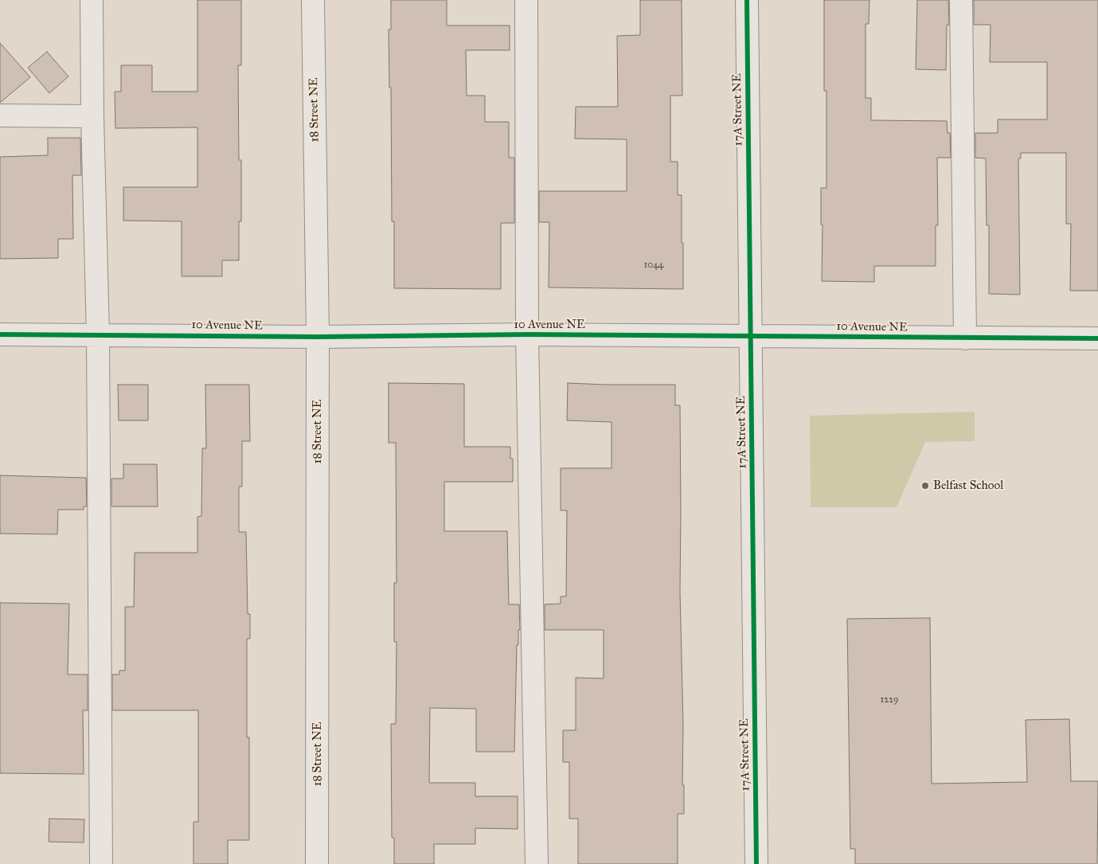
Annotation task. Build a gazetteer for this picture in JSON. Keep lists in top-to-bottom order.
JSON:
{
  "streets": {
    "street": ["18 Street NE", "17A Street NE", "10 Avenue NE"]
  },
  "crossings": [
    ["18 Street NE", "10 Avenue NE"],
    ["17A Street NE", "10 Avenue NE"]
  ],
  "places": ["Belfast School"],
  "house_numbers": ["1044", "1229"]
}
